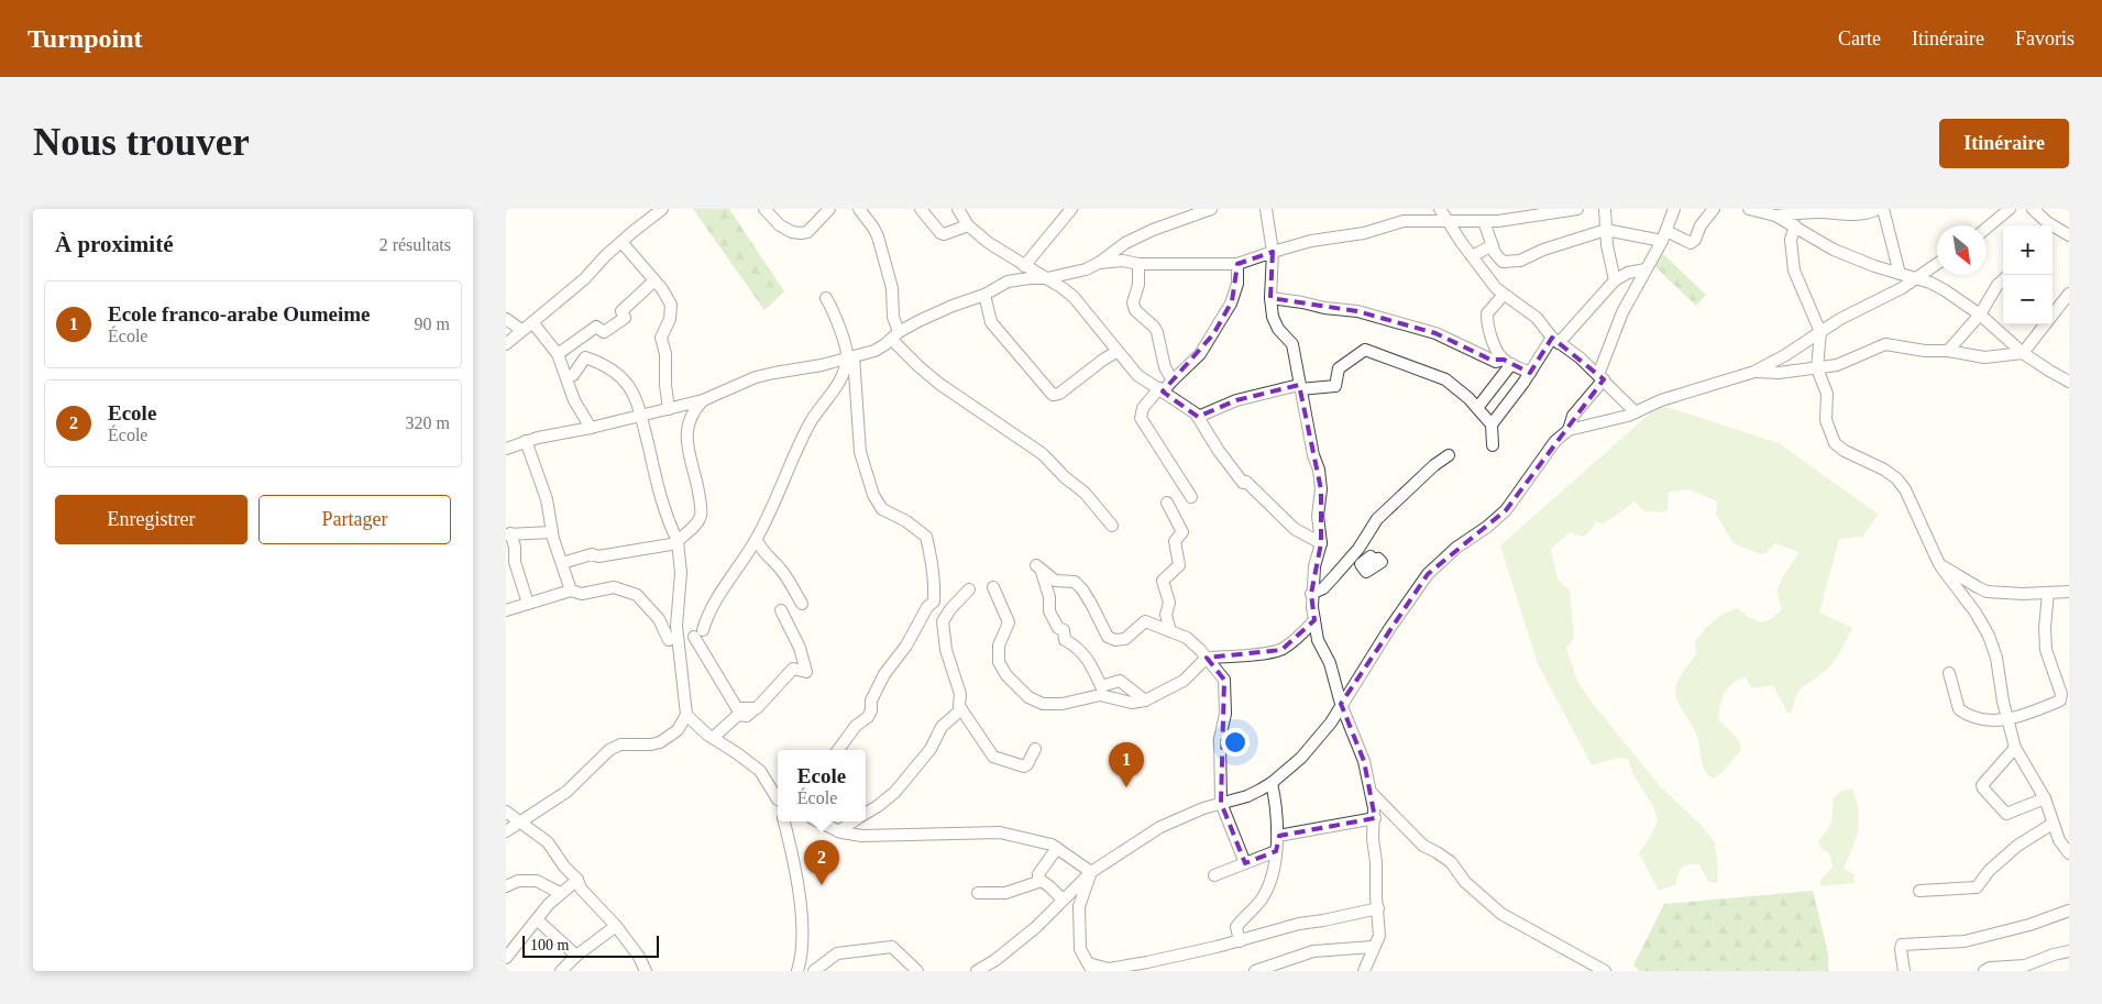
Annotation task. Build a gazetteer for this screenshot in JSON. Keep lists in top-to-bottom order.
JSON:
{
  "scale_bar": "100 m",
  "north": "bottom right",
  "page": {
    "header": "Turnpoint",
    "nav": ["Carte", "Itinéraire", "Favoris"],
    "buttons": [
      "Itinéraire",
      ["Enregistrer", "Partager"]
    ],
    "title": "Nous trouver",
    "heading": ["À proximité", "2 résultats"],
    "map_buttons": ["+", "−"],
    "list": [
      {
        "mark": "1",
        "name": "Ecole franco-arabe Oumeime",
        "note": "École",
        "value": "90 m"
      },
      {
        "mark": "2",
        "name": "Ecole",
        "note": "École",
        "value": "320 m"
      }
    ],
    "pins": ["1", "2"],
    "popup": ["Ecole", "École"],
    "scale": "100 m"
  }
}
